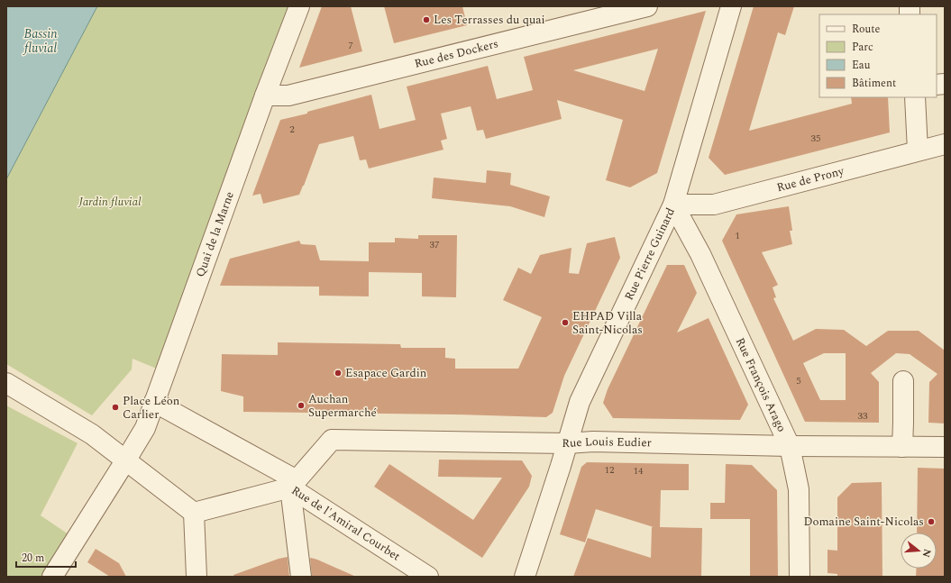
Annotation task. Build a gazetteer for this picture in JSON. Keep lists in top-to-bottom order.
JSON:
{
  "streets": {
    "street": [
      "Rue des Dockers",
      "Rue de Prony",
      "Quai de la Marne",
      "Rue Pierre Guinard",
      "Rue François Arago",
      "Rue Louis Eudier",
      "Rue de l'Amiral Courbet"
    ]
  },
  "crossings": [
    ["Rue des Dockers", "Quai de la Marne"],
    ["Rue de Prony", "Rue Pierre Guinard"],
    ["Rue de Prony", "Rue François Arago"],
    ["Rue Pierre Guinard", "Rue François Arago"],
    ["Rue Pierre Guinard", "Rue Louis Eudier"],
    ["Rue François Arago", "Rue Louis Eudier"],
    ["Rue Louis Eudier", "Rue de l'Amiral Courbet"]
  ],
  "water": ["Bassin fluvial"],
  "parks": ["Jardin fluvial"],
  "places": [
    "Les Terrasses du quai",
    "EHPAD Villa Saint-Nicolas",
    "Esapace Gardin",
    "Auchan Supermarché",
    "Place Léon Carlier",
    "Domaine Saint-Nicolas"
  ],
  "house_numbers": [
    "7",
    "2",
    "35",
    "1",
    "37",
    "5",
    "33",
    "12",
    "14"
  ],
  "legend": [
    "Route",
    "Parc",
    "Eau",
    "Bâtiment"
  ],
  "scale_bar": "20 m",
  "north": "right"
}
